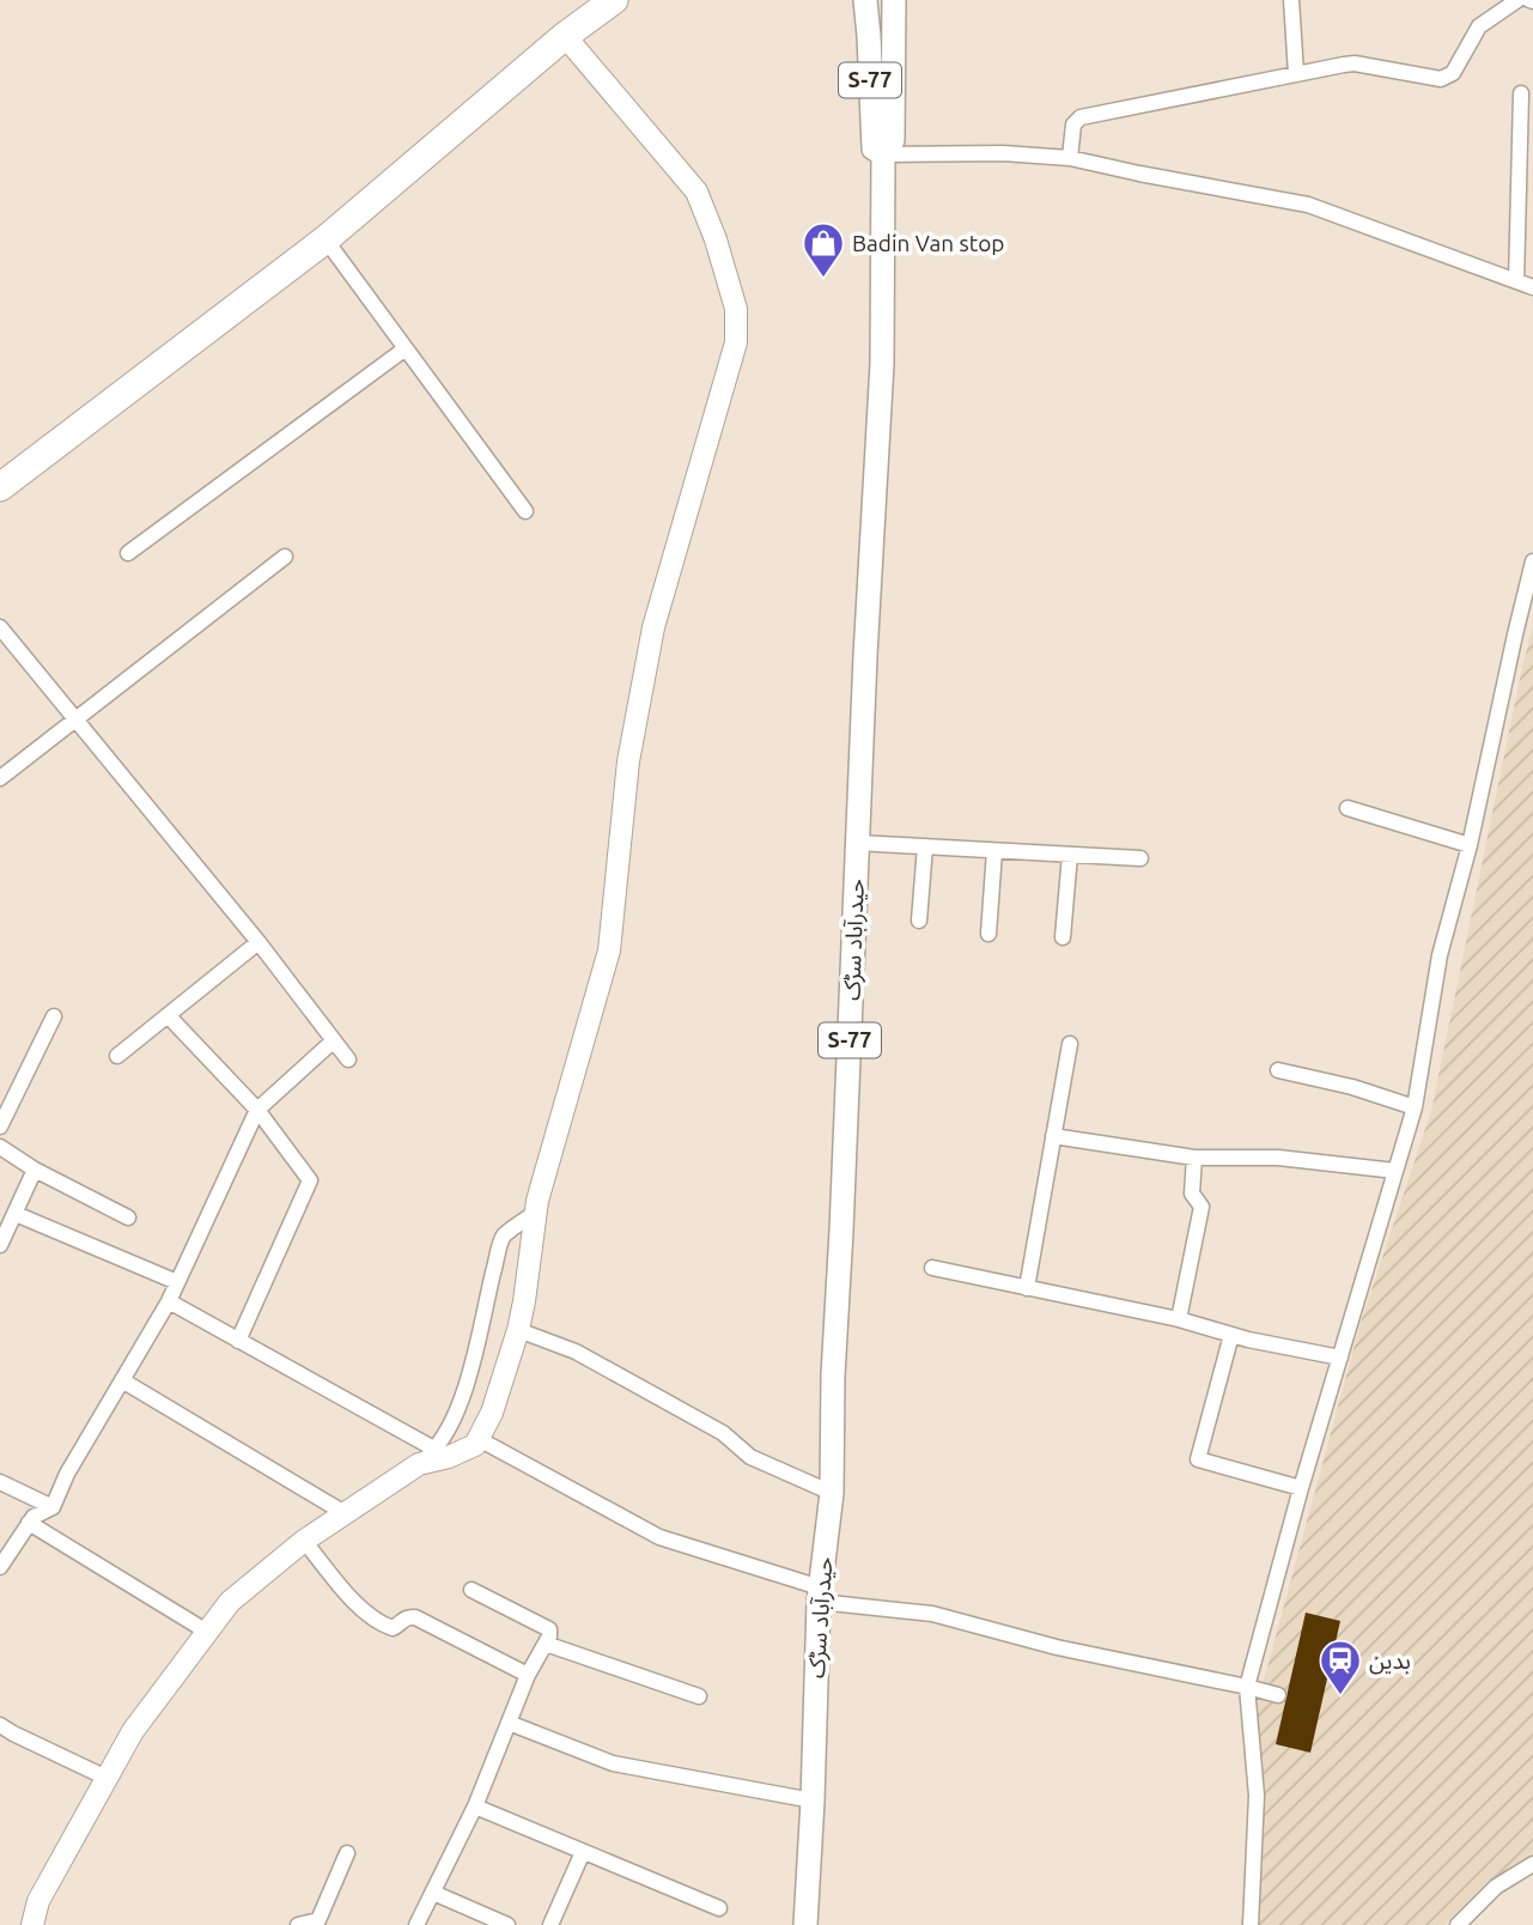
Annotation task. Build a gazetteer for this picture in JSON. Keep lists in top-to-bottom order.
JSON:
{
  "streets": {
    "main road": ["S-77", "حیدرآباد سڑک"]
  },
  "places": {
    "shop": ["Badin Van stop"],
    "station": ["بدين"]
  }
}
